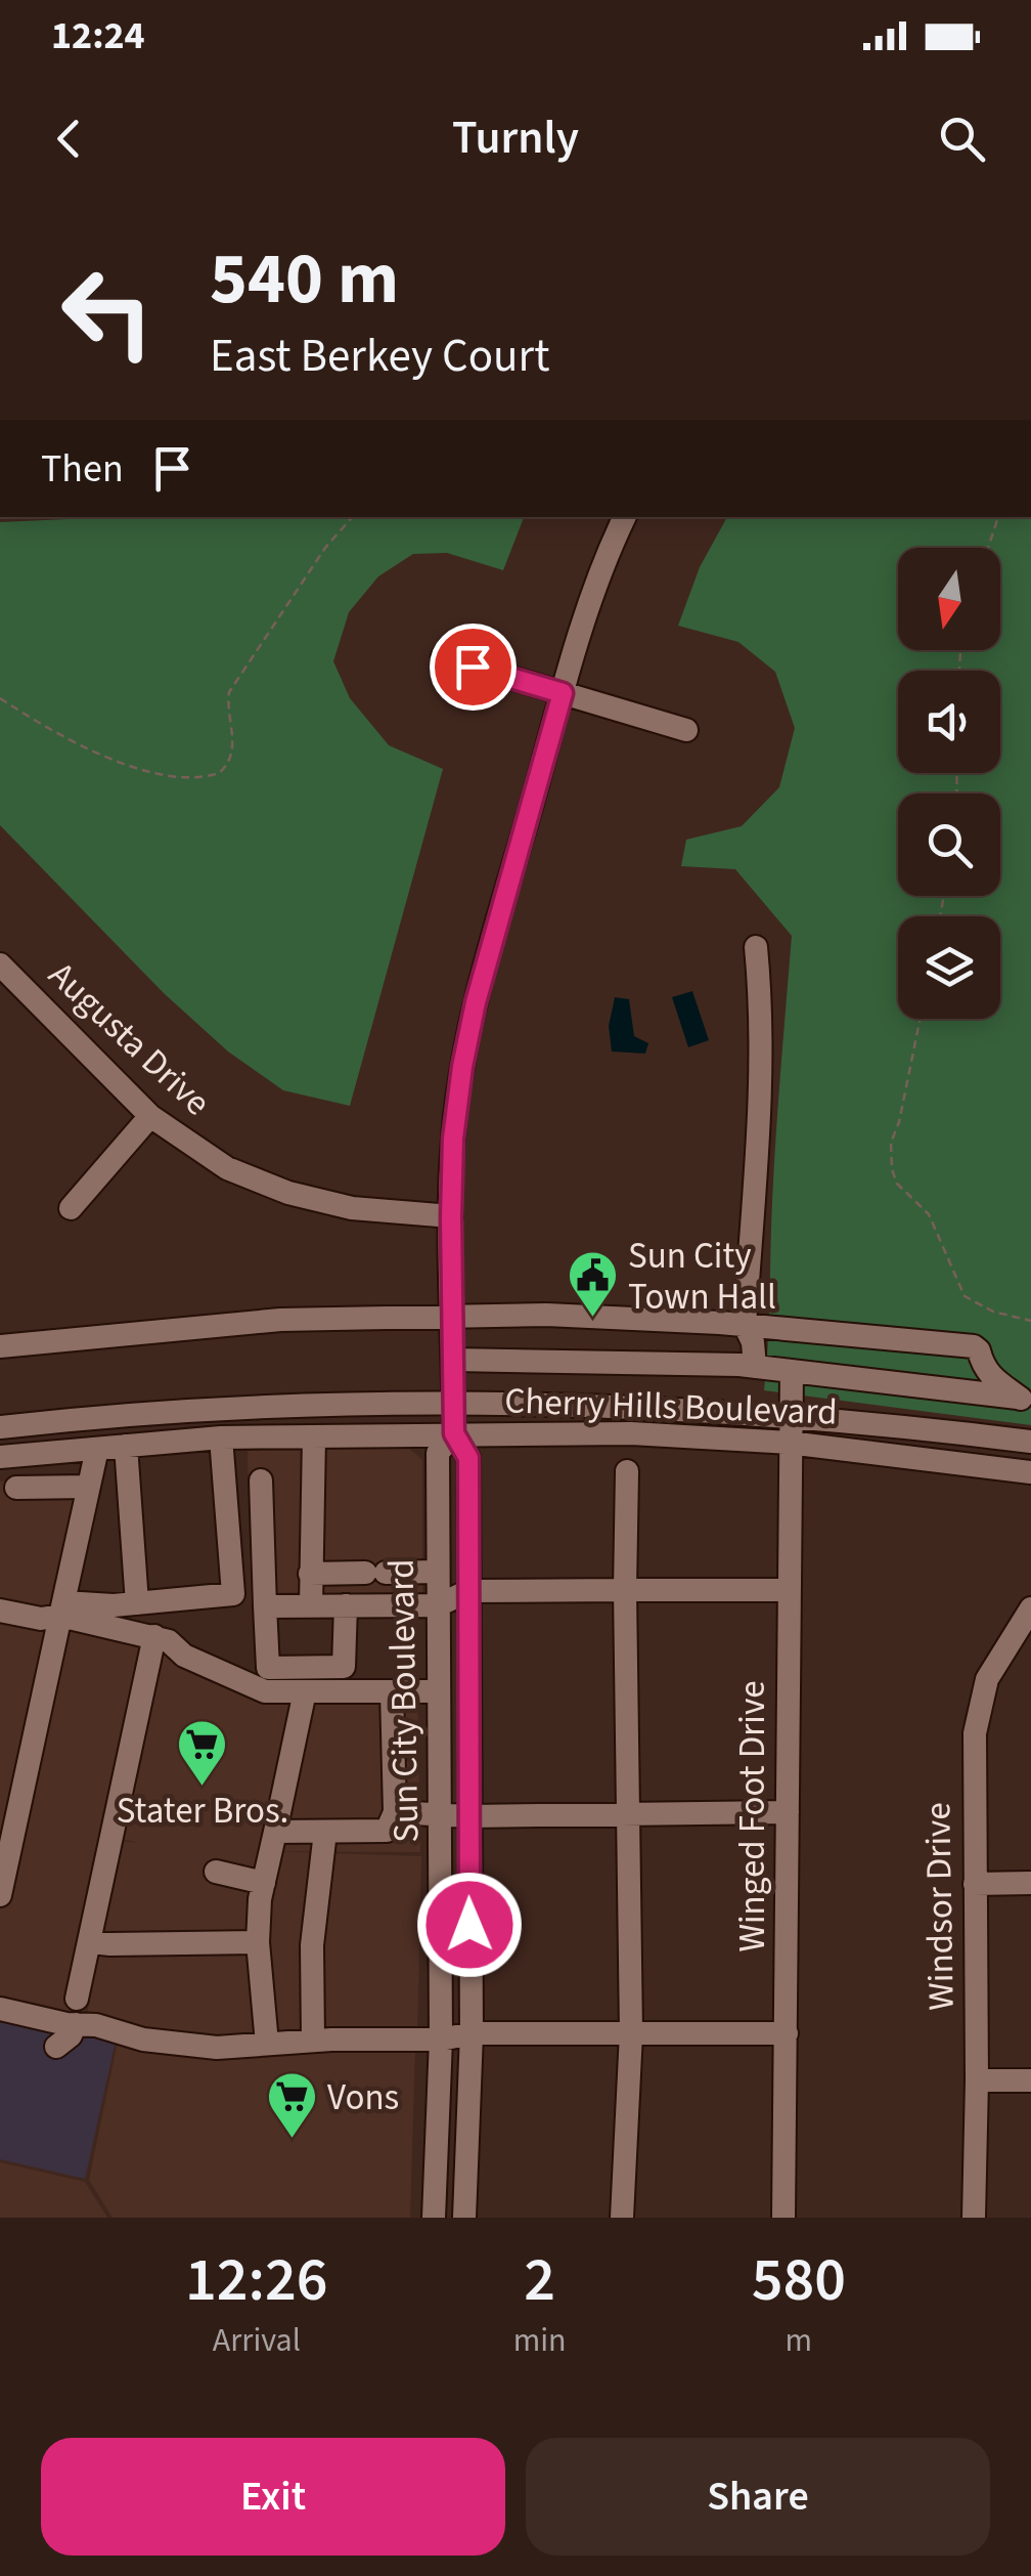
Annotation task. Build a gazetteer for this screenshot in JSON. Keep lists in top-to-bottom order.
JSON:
{
  "streets": {
    "street": [
      "Augusta Drive",
      "Cherry Hills Boulevard",
      "Sun City Boulevard",
      "Winged Foot Drive",
      "Windsor Drive"
    ]
  },
  "crossings": [
    ["Augusta Drive", "Sun City Boulevard"],
    ["Cherry Hills Boulevard", "Sun City Boulevard"],
    ["Cherry Hills Boulevard", "Winged Foot Drive"]
  ],
  "places": {
    "public building": ["Sun City Town Hall"],
    "supermarket": ["Stater Bros.", "Vons"]
  },
  "north": "bottom",
  "page": {
    "status": "12:24",
    "header": "Turnly",
    "turn": ["540 m", "East Berkey Court"],
    "then": "Then",
    "eta": [
      "12:26",
      "Arrival",
      "2",
      "min",
      "580",
      "m"
    ],
    "buttons": ["Exit", "Share"]
  }
}
